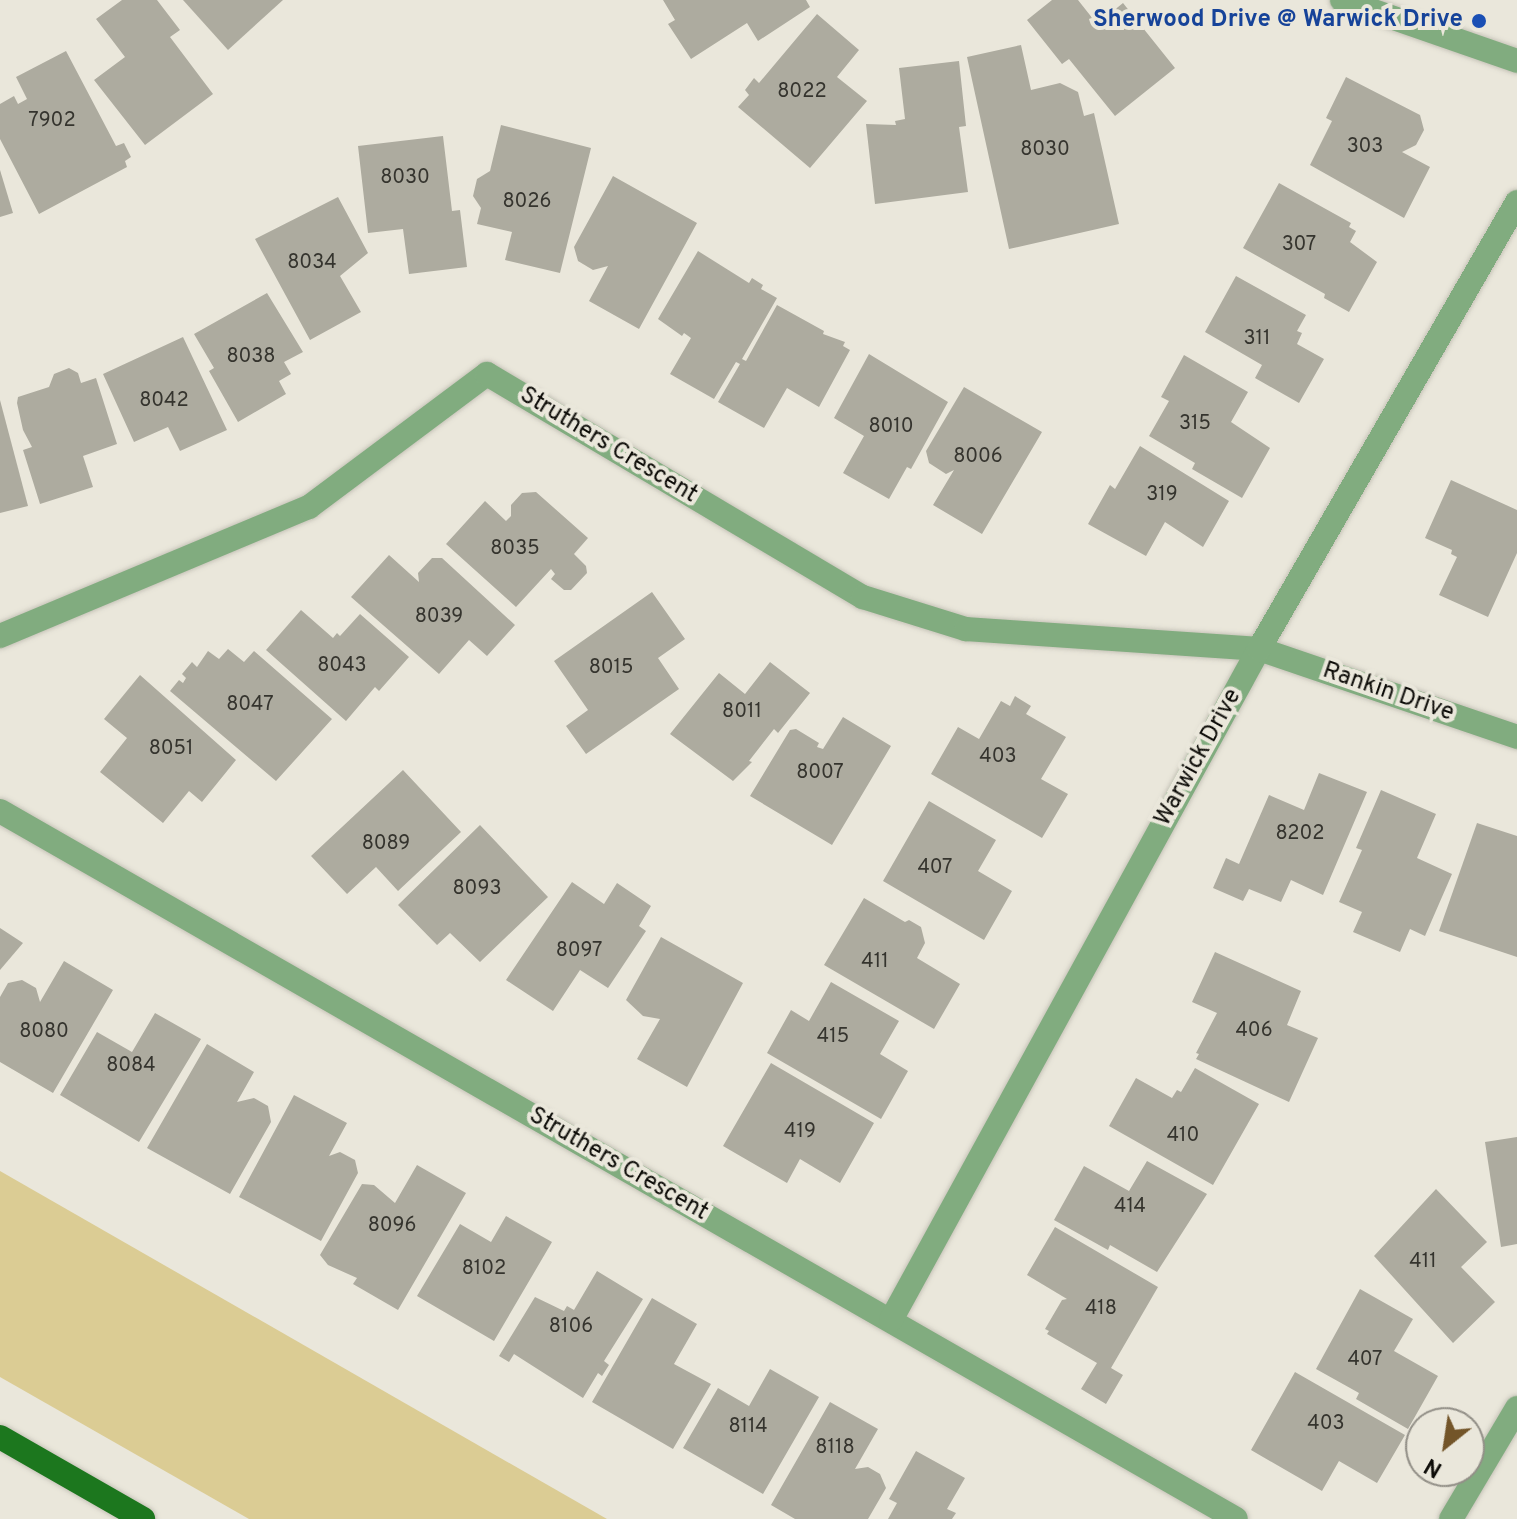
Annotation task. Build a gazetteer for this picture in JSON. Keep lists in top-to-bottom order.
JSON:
{
  "streets": {
    "street": ["Struthers Crescent", "Rankin Drive", "Warwick Drive"]
  },
  "crossings": [
    ["Struthers Crescent", "Rankin Drive"],
    ["Struthers Crescent", "Warwick Drive"],
    ["Rankin Drive", "Warwick Drive"]
  ],
  "places": ["Sherwood Drive @ Warwick Drive"],
  "house_numbers": [
    "8022",
    "7902",
    "303",
    "8030",
    "8030",
    "8026",
    "307",
    "8034",
    "311",
    "8038",
    "8042",
    "315",
    "8010",
    "8006",
    "319",
    "8035",
    "8039",
    "8043",
    "8015",
    "8047",
    "8011",
    "8051",
    "403",
    "8007",
    "8202",
    "8089",
    "407",
    "8093",
    "8097",
    "411",
    "406",
    "8080",
    "415",
    "8084",
    "419",
    "410",
    "414",
    "8096",
    "411",
    "8102",
    "418",
    "8106",
    "407",
    "403",
    "8114",
    "8118"
  ],
  "north": "bottom left"
}
